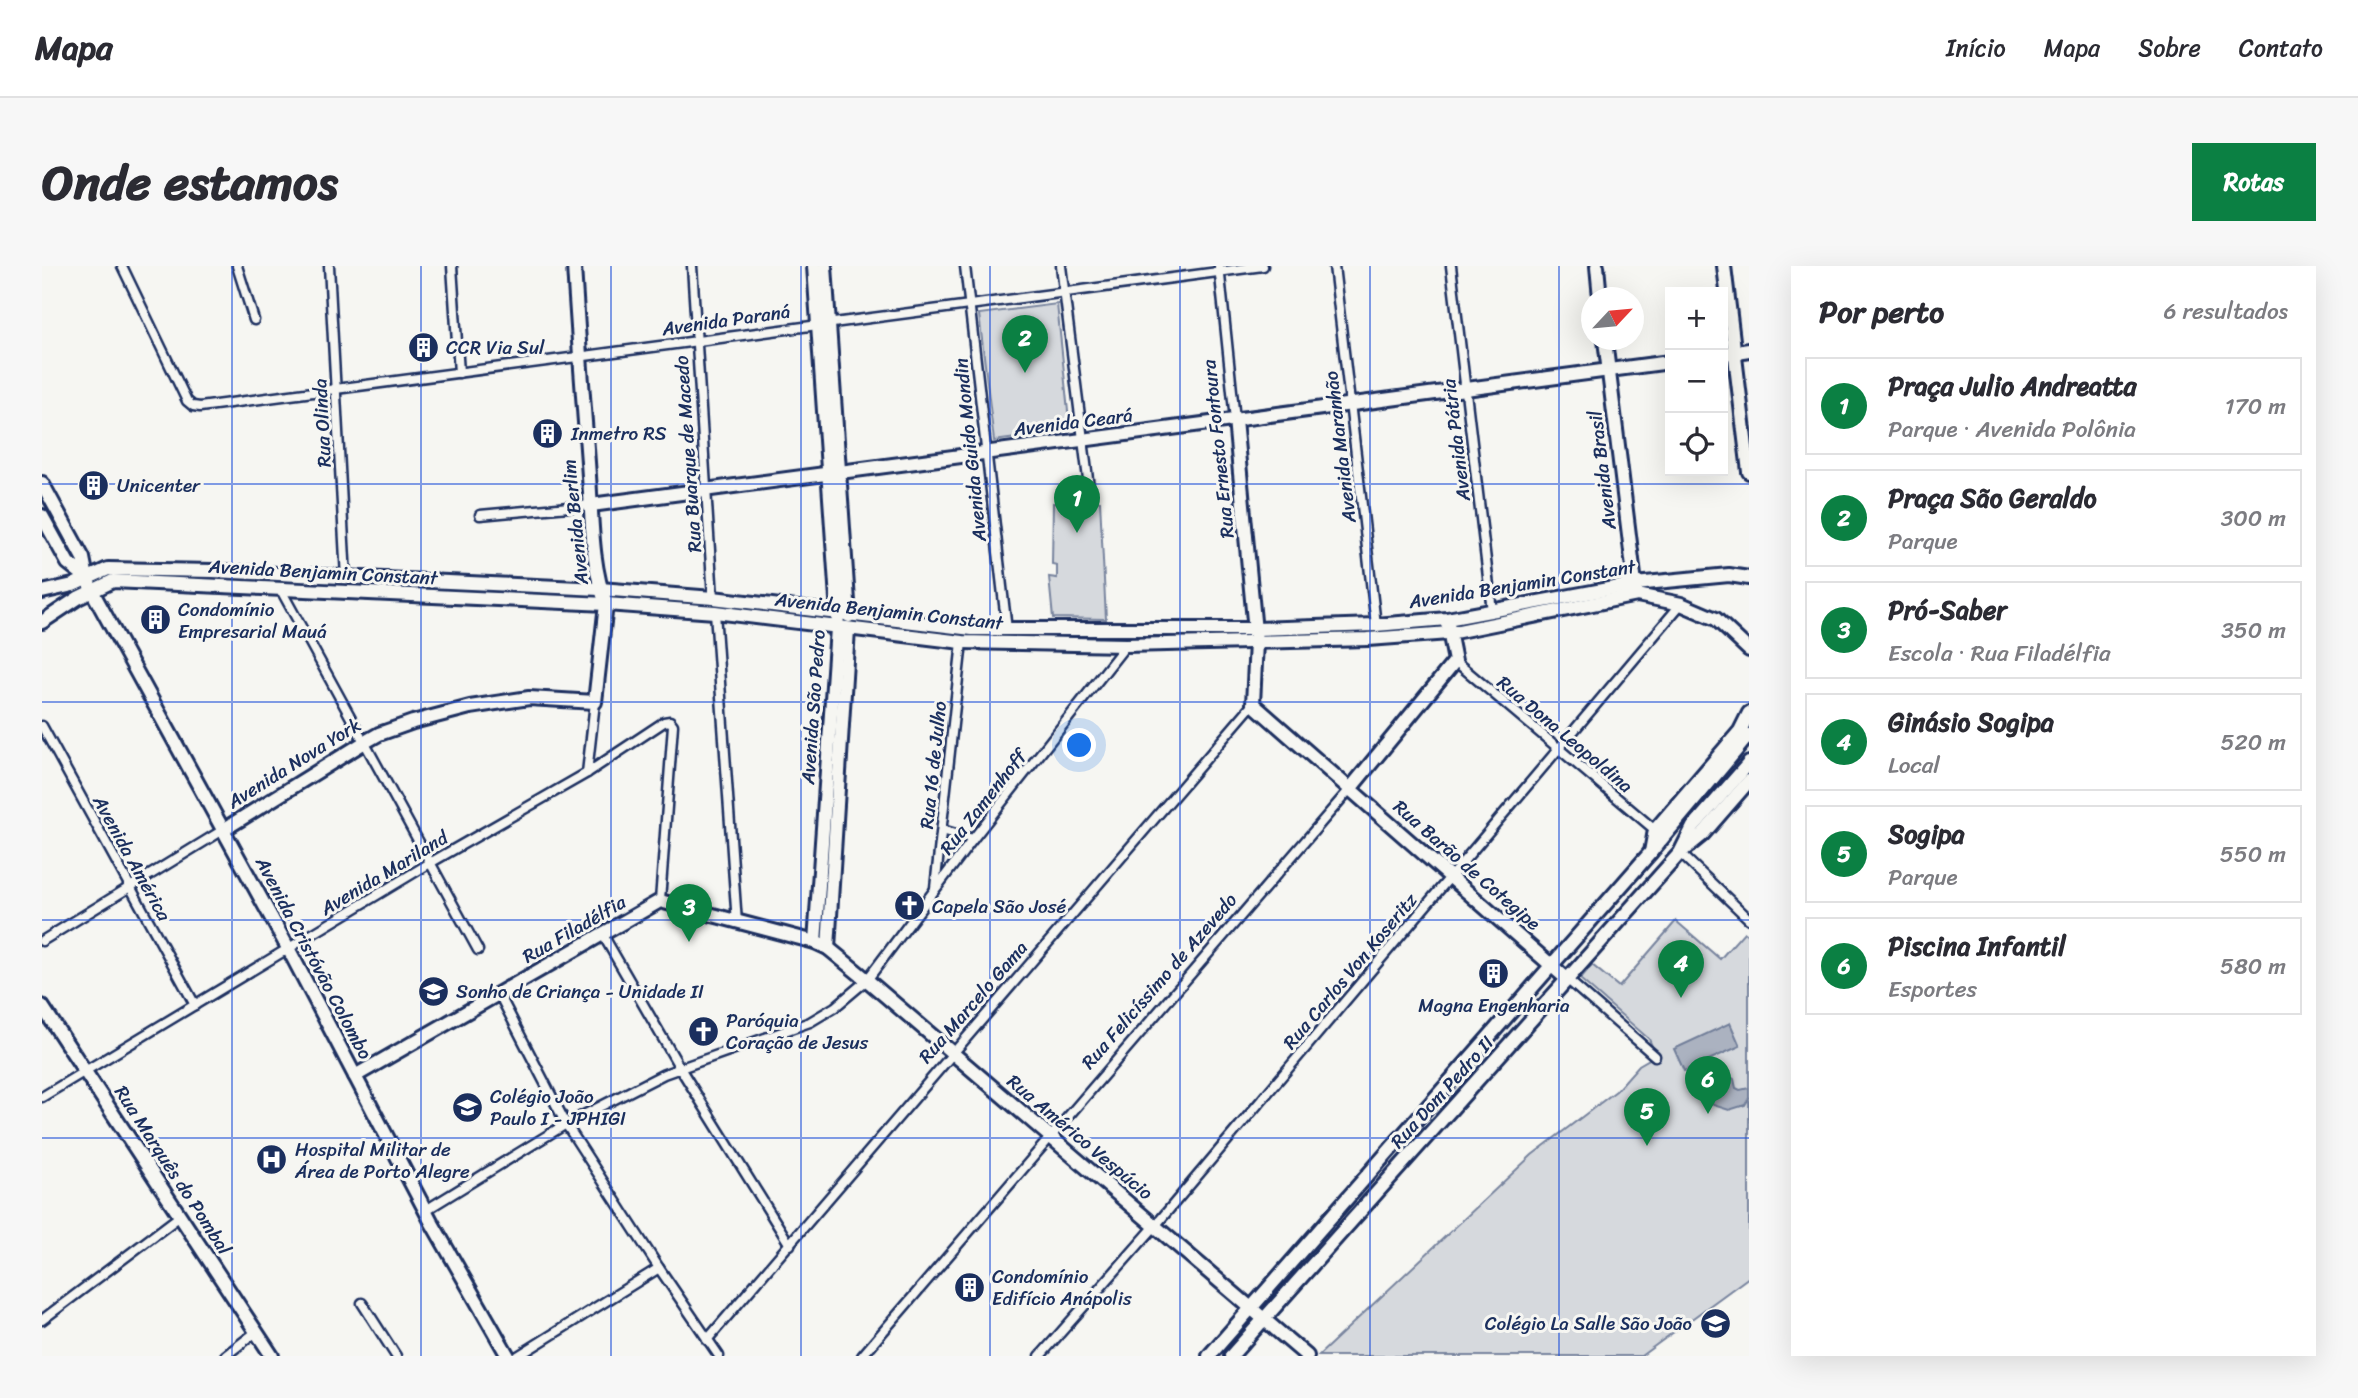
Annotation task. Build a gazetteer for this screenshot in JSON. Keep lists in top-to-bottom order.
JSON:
{
  "streets": {
    "main road": [
      "Avenida Ceará",
      "Rua Ernesto Fontoura",
      "Avenida Brasil",
      "Avenida Berlim",
      "Avenida Benjamin Constant",
      "Avenida São Pedro",
      "Avenida Nova York",
      "Rua Barão de Cotegipe",
      "Rua Filadélfia",
      "Avenida Cristóvão Colombo",
      "Rua Felicíssimo de Azevedo",
      "Rua Dom Pedro II",
      "Rua Américo Vespúcio",
      "Rua Marquês do Pombal"
    ],
    "street": [
      "Avenida Paraná",
      "Rua Olinda",
      "Avenida Pátria",
      "Avenida Maranhão",
      "Avenida Guido Mondin",
      "Rua Buarque de Macedo",
      "Rua Dona Leopoldina",
      "Rua 16 de Julho",
      "Rua Zamenhoff",
      "Avenida América",
      "Avenida Mariland",
      "Rua Carlos Von Koseritz",
      "Rua Marcelo Gama"
    ]
  },
  "crossings": [
    ["Avenida Paraná", "Rua Olinda"],
    ["Avenida Paraná", "Rua Ernesto Fontoura"],
    ["Avenida Paraná", "Avenida Guido Mondin"],
    ["Avenida Paraná", "Rua Buarque de Macedo"],
    ["Avenida Paraná", "Avenida Berlim"],
    ["Avenida Paraná", "Avenida São Pedro"],
    ["Avenida Ceará", "Avenida Pátria"],
    ["Avenida Ceará", "Avenida Maranhão"],
    ["Avenida Ceará", "Rua Ernesto Fontoura"],
    ["Avenida Ceará", "Avenida Guido Mondin"],
    ["Avenida Ceará", "Rua Buarque de Macedo"],
    ["Avenida Ceará", "Avenida Brasil"],
    ["Avenida Ceará", "Avenida Berlim"],
    ["Avenida Ceará", "Avenida São Pedro"],
    ["Rua Olinda", "Avenida Benjamin Constant"],
    ["Avenida Pátria", "Avenida Benjamin Constant"],
    ["Avenida Maranhão", "Avenida Benjamin Constant"],
    ["Rua Ernesto Fontoura", "Avenida Benjamin Constant"],
    ["Avenida Guido Mondin", "Avenida Benjamin Constant"],
    ["Rua Buarque de Macedo", "Avenida Benjamin Constant"],
    ["Avenida Brasil", "Avenida Benjamin Constant"],
    ["Avenida Berlim", "Avenida Benjamin Constant"],
    ["Avenida Berlim", "Avenida Nova York"],
    ["Avenida Berlim", "Avenida Mariland"],
    ["Avenida Benjamin Constant", "Avenida São Pedro"],
    ["Avenida Benjamin Constant", "Rua 16 de Julho"],
    ["Avenida Benjamin Constant", "Rua Zamenhoff"],
    ["Avenida Benjamin Constant", "Avenida Cristóvão Colombo"],
    ["Avenida Benjamin Constant", "Rua Carlos Von Koseritz"],
    ["Avenida São Pedro", "Rua Américo Vespúcio"],
    ["Rua Dona Leopoldina", "Rua Carlos Von Koseritz"],
    ["Rua Dona Leopoldina", "Rua Felicíssimo de Azevedo"],
    ["Rua Dona Leopoldina", "Rua Dom Pedro II"],
    ["Avenida Nova York", "Avenida América"],
    ["Avenida Nova York", "Avenida Cristóvão Colombo"],
    ["Rua 16 de Julho", "Rua Zamenhoff"],
    ["Rua Zamenhoff", "Avenida Cristóvão Colombo"],
    ["Rua Zamenhoff", "Rua Américo Vespúcio"],
    ["Avenida América", "Avenida Mariland"],
    ["Rua Barão de Cotegipe", "Rua Carlos Von Koseritz"],
    ["Rua Barão de Cotegipe", "Rua Felicíssimo de Azevedo"],
    ["Rua Barão de Cotegipe", "Rua Marcelo Gama"],
    ["Rua Barão de Cotegipe", "Rua Dom Pedro II"],
    ["Avenida Mariland", "Rua Filadélfia"],
    ["Avenida Mariland", "Avenida Cristóvão Colombo"],
    ["Avenida Mariland", "Rua Marquês do Pombal"],
    ["Rua Filadélfia", "Avenida Cristóvão Colombo"],
    ["Rua Carlos Von Koseritz", "Rua Américo Vespúcio"],
    ["Rua Felicíssimo de Azevedo", "Rua Américo Vespúcio"],
    ["Rua Marcelo Gama", "Rua Américo Vespúcio"],
    ["Rua Dom Pedro II", "Rua Américo Vespúcio"]
  ],
  "places": {
    "building": [
      "CCR Via Sul",
      "Inmetro RS",
      "Unicenter",
      "Condomínio Empresarial Mauá",
      "Magna Engenharia",
      "Condomínio Edifício Anápolis"
    ],
    "church": ["Capela São José", "Paróquia Coração de Jesus"],
    "school or university": ["Sonho de Criança - Unidade II", "Colégio João Paulo I - JPHIGI", "Colégio La Salle São João"],
    "hospital": ["Hospital Militar de Área de Porto Alegre"]
  },
  "north": "top right",
  "page": {
    "header": "Mapa",
    "nav": [
      "Início",
      "Mapa",
      "Sobre",
      "Contato"
    ],
    "title": "Onde estamos",
    "buttons": "Rotas",
    "heading": ["Por perto", "6 resultados"],
    "map_buttons": ["+", "−"],
    "pins": [
      "2",
      "1",
      "3",
      "4",
      "6",
      "5"
    ],
    "list": [
      {
        "mark": "1",
        "name": "Praça Julio Andreatta",
        "note": "Parque · Avenida Polônia",
        "value": "170 m"
      },
      {
        "mark": "2",
        "name": "Praça São Geraldo",
        "note": "Parque",
        "value": "300 m"
      },
      {
        "mark": "3",
        "name": "Pró-Saber",
        "note": "Escola · Rua Filadélfia",
        "value": "350 m"
      },
      {
        "mark": "4",
        "name": "Ginásio Sogipa",
        "note": "Local",
        "value": "520 m"
      },
      {
        "mark": "5",
        "name": "Sogipa",
        "note": "Parque",
        "value": "550 m"
      },
      {
        "mark": "6",
        "name": "Piscina Infantil",
        "note": "Esportes",
        "value": "580 m"
      }
    ]
  }
}
